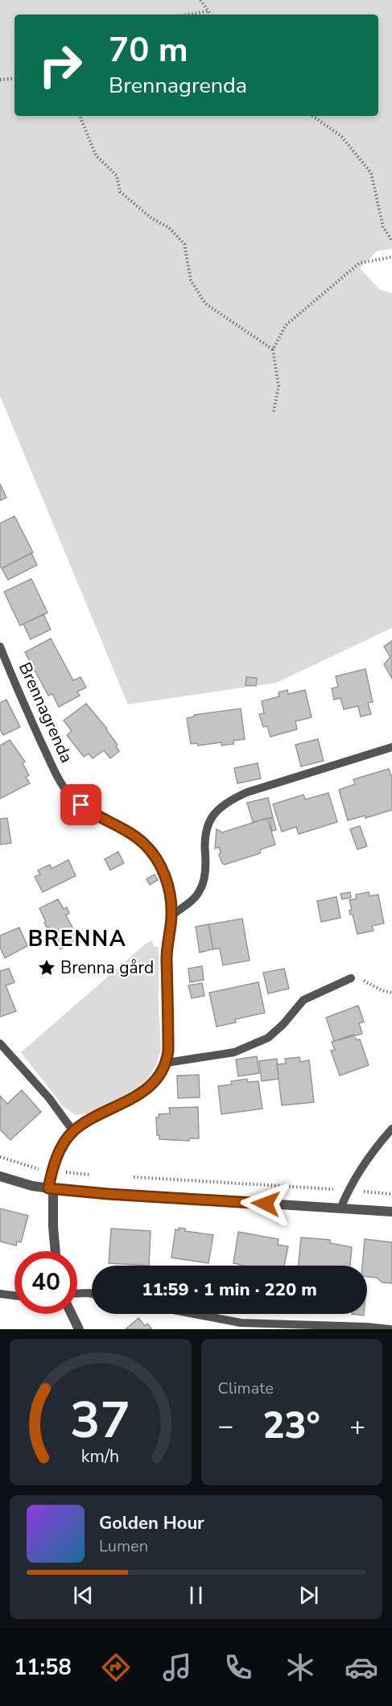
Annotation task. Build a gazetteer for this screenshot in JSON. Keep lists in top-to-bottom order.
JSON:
{
  "streets": {
    "lane": ["Brennagrenda"]
  },
  "districts": ["BRENNA"],
  "places": {
    "place": ["Brenna gård"]
  },
  "page": {
    "turn": ["70 m", "Brennagrenda"],
    "limit": "40",
    "trip": "11:59 · 1 min · 220 m",
    "tile": "Climate",
    "heat": ["−", "23°", "+"],
    "song": ["Golden Hour", "Lumen"],
    "tabs": "11:58",
    "gauge": ["37", "km/h"]
  }
}
